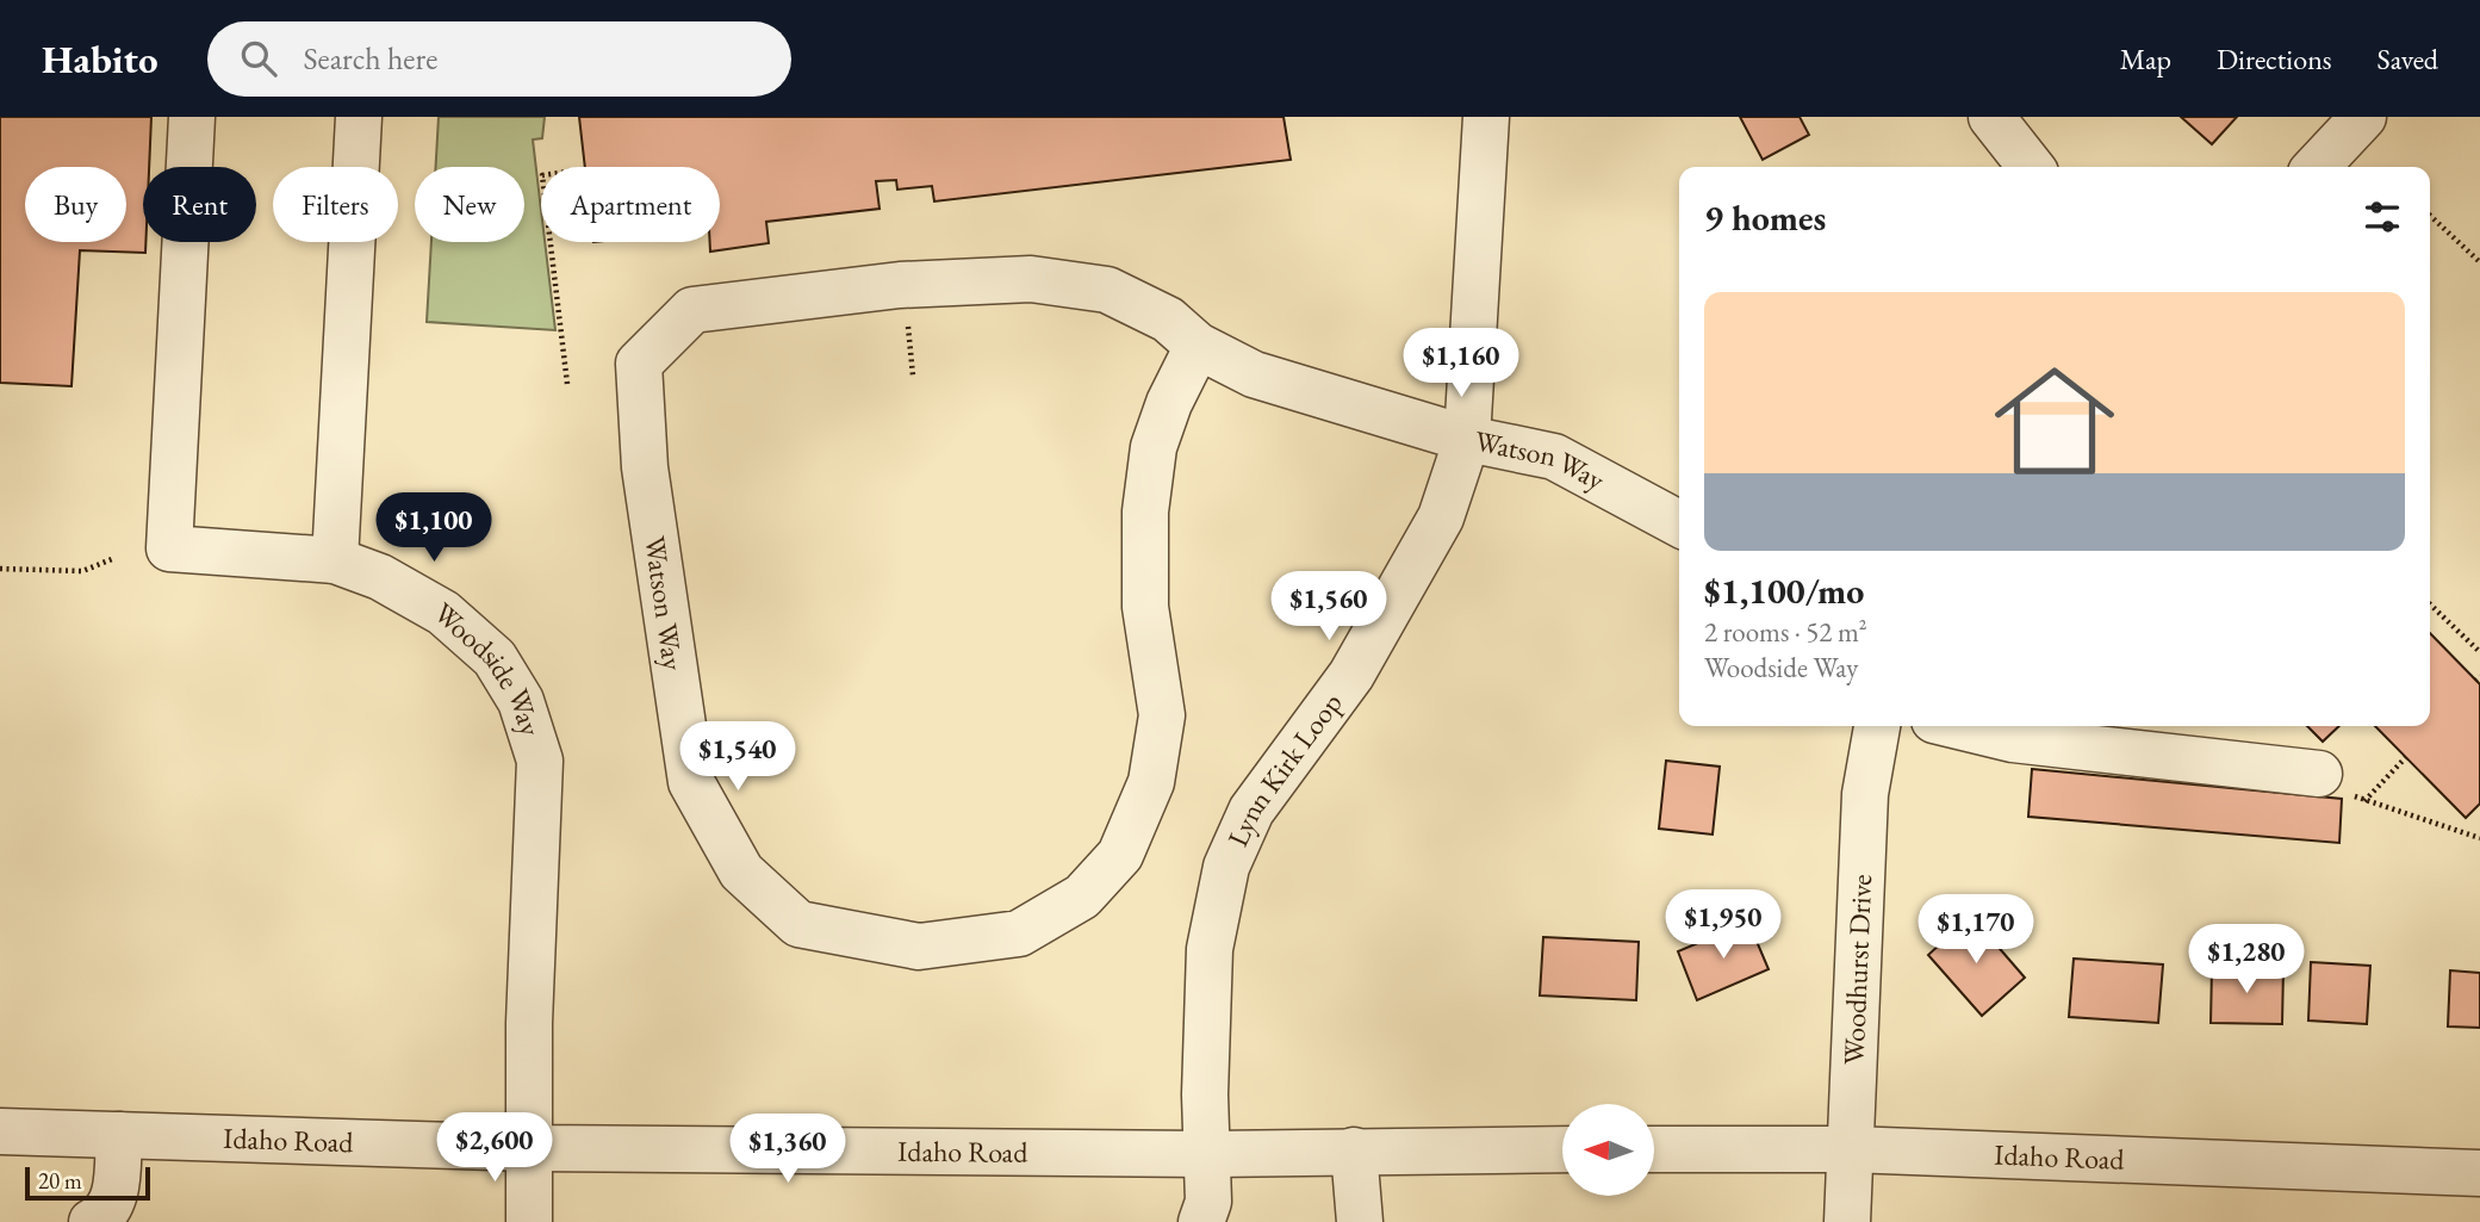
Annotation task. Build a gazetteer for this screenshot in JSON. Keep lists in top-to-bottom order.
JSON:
{
  "streets": {
    "street": [
      "Watson Way",
      "Woodside Way",
      "Lynn Kirk Loop",
      "Woodhurst Drive",
      "Idaho Road"
    ]
  },
  "crossings": [
    ["Watson Way", "Lynn Kirk Loop"],
    ["Woodside Way", "Idaho Road"],
    ["Lynn Kirk Loop", "Idaho Road"],
    ["Woodhurst Drive", "Idaho Road"]
  ],
  "scale_bar": "20 m",
  "north": "left",
  "page": {
    "header": "Habito",
    "search": "Search here",
    "nav": ["Map", "Directions", "Saved"],
    "chip": [
      "Buy",
      "Rent",
      "Filters",
      "New",
      "Apartment"
    ],
    "heading": "9 homes",
    "list": [
      {
        "name": "$1,100/mo",
        "note": "2 rooms · 52 m² · Woodside Way"
      }
    ],
    "price": [
      "$1,160",
      "$1,100",
      "$1,560",
      "$1,540",
      "$1,950",
      "$1,170",
      "$1,280",
      "$2,600",
      "$1,360"
    ],
    "scale": "20 m"
  }
}
